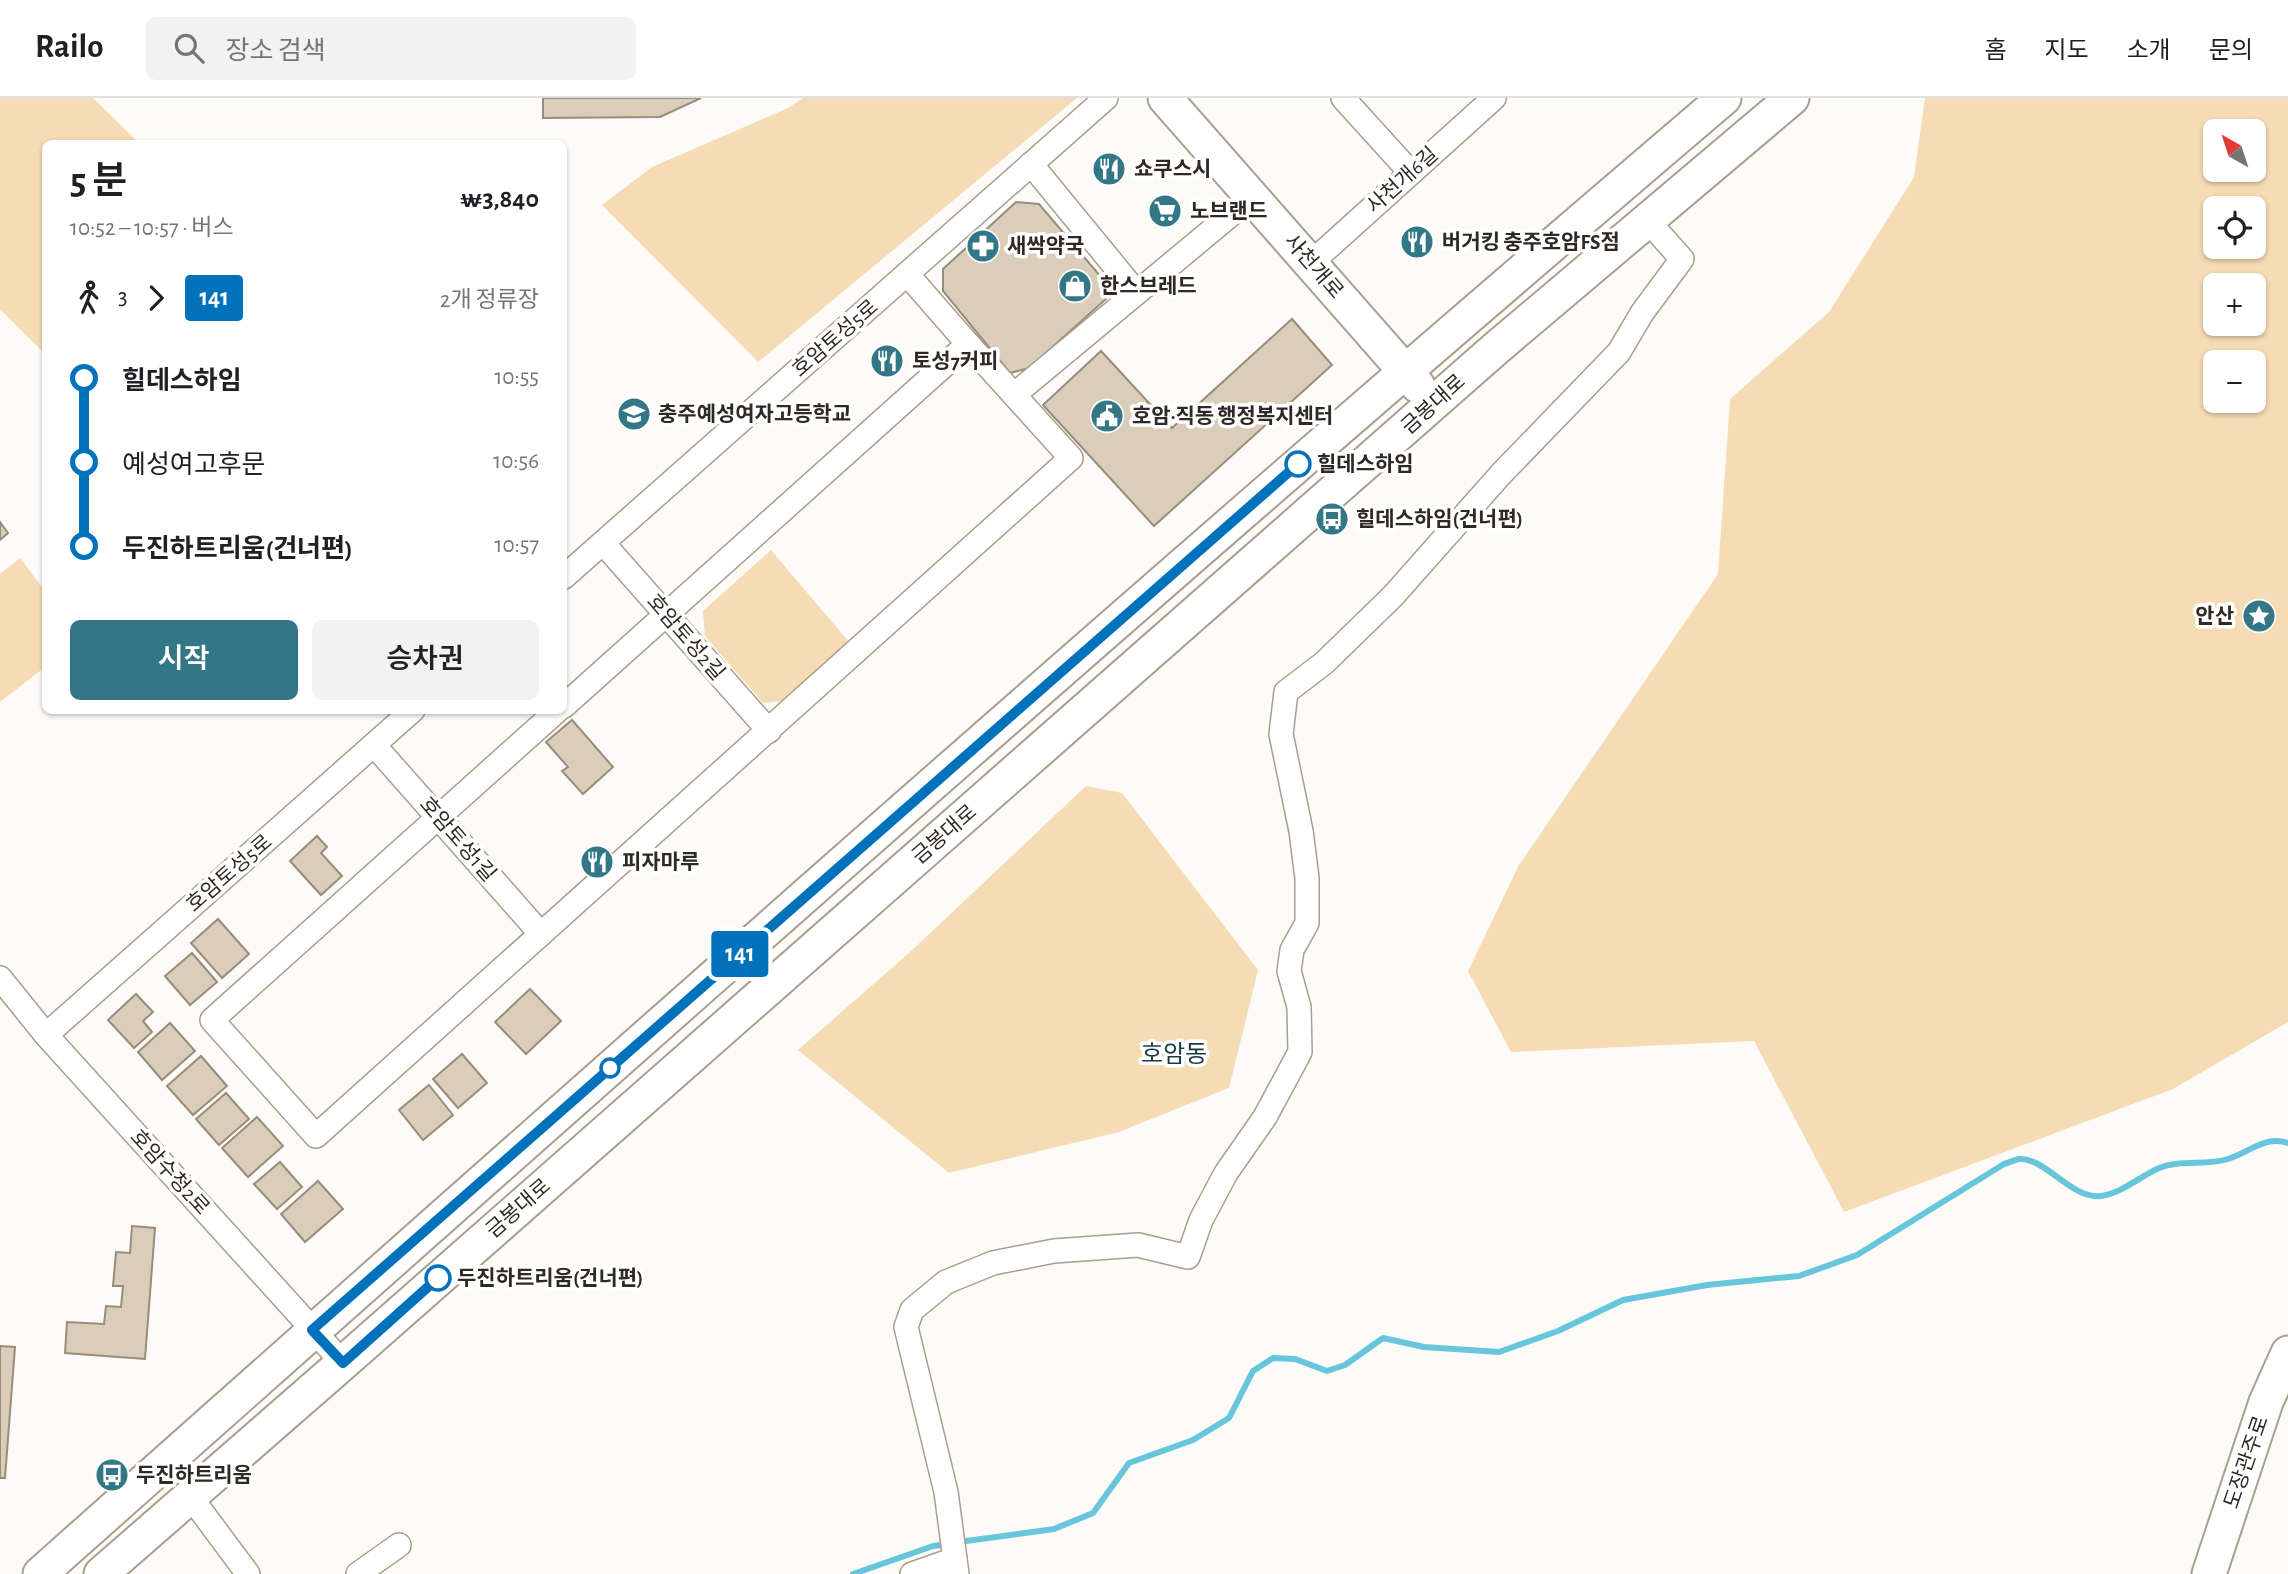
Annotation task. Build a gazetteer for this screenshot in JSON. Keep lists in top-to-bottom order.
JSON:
{
  "streets": {
    "street": [
      "사천개6길",
      "사천개로",
      "호암토성5로",
      "금봉대로",
      "호암토성2길",
      "호암토성1길",
      "호암수청2로",
      "도장관주로"
    ]
  },
  "crossings": [
    ["사천개6길", "사천개로"],
    ["사천개로", "금봉대로"],
    ["호암토성5로", "호암토성2길"],
    ["호암토성5로", "호암토성1길"],
    ["호암토성5로", "호암수청2로"],
    ["금봉대로", "호암수청2로"]
  ],
  "districts": ["호암동"],
  "places": {
    "restaurant": [
      "쇼쿠스시",
      "버거킹 충주호암FS점",
      "토성7커피",
      "피자마루"
    ],
    "supermarket": ["노브랜드"],
    "pharmacy": ["새싹약국"],
    "shop": ["한스브레드"],
    "school or university": ["충주예성여자고등학교"],
    "public building": ["호암·직동 행정복지센터"],
    "other": ["힐데스하임", "두진하트리움(건너편)"],
    "bus stop": ["힐데스하임(건너편)", "두진하트리움"],
    "place": ["안산"]
  },
  "lines": ["bus line 141"],
  "north": "top left",
  "page": {
    "header": "Railo",
    "search": "장소 검색",
    "nav": [
      "홈",
      "지도",
      "소개",
      "문의"
    ],
    "on_map": "141",
    "map_buttons": ["+", "−"],
    "heading": ["5 분", "10:52 – 10:57 · 버스", "₩3,840"],
    "legs": ["3", "141", "2개 정류장"],
    "list": [
      {
        "name": "힐데스하임",
        "value": "10:55"
      },
      {
        "name": "예성여고후문",
        "value": "10:56"
      },
      {
        "name": "두진하트리움(건너편)",
        "value": "10:57"
      }
    ],
    "buttons": ["시작", "승차권"]
  }
}
